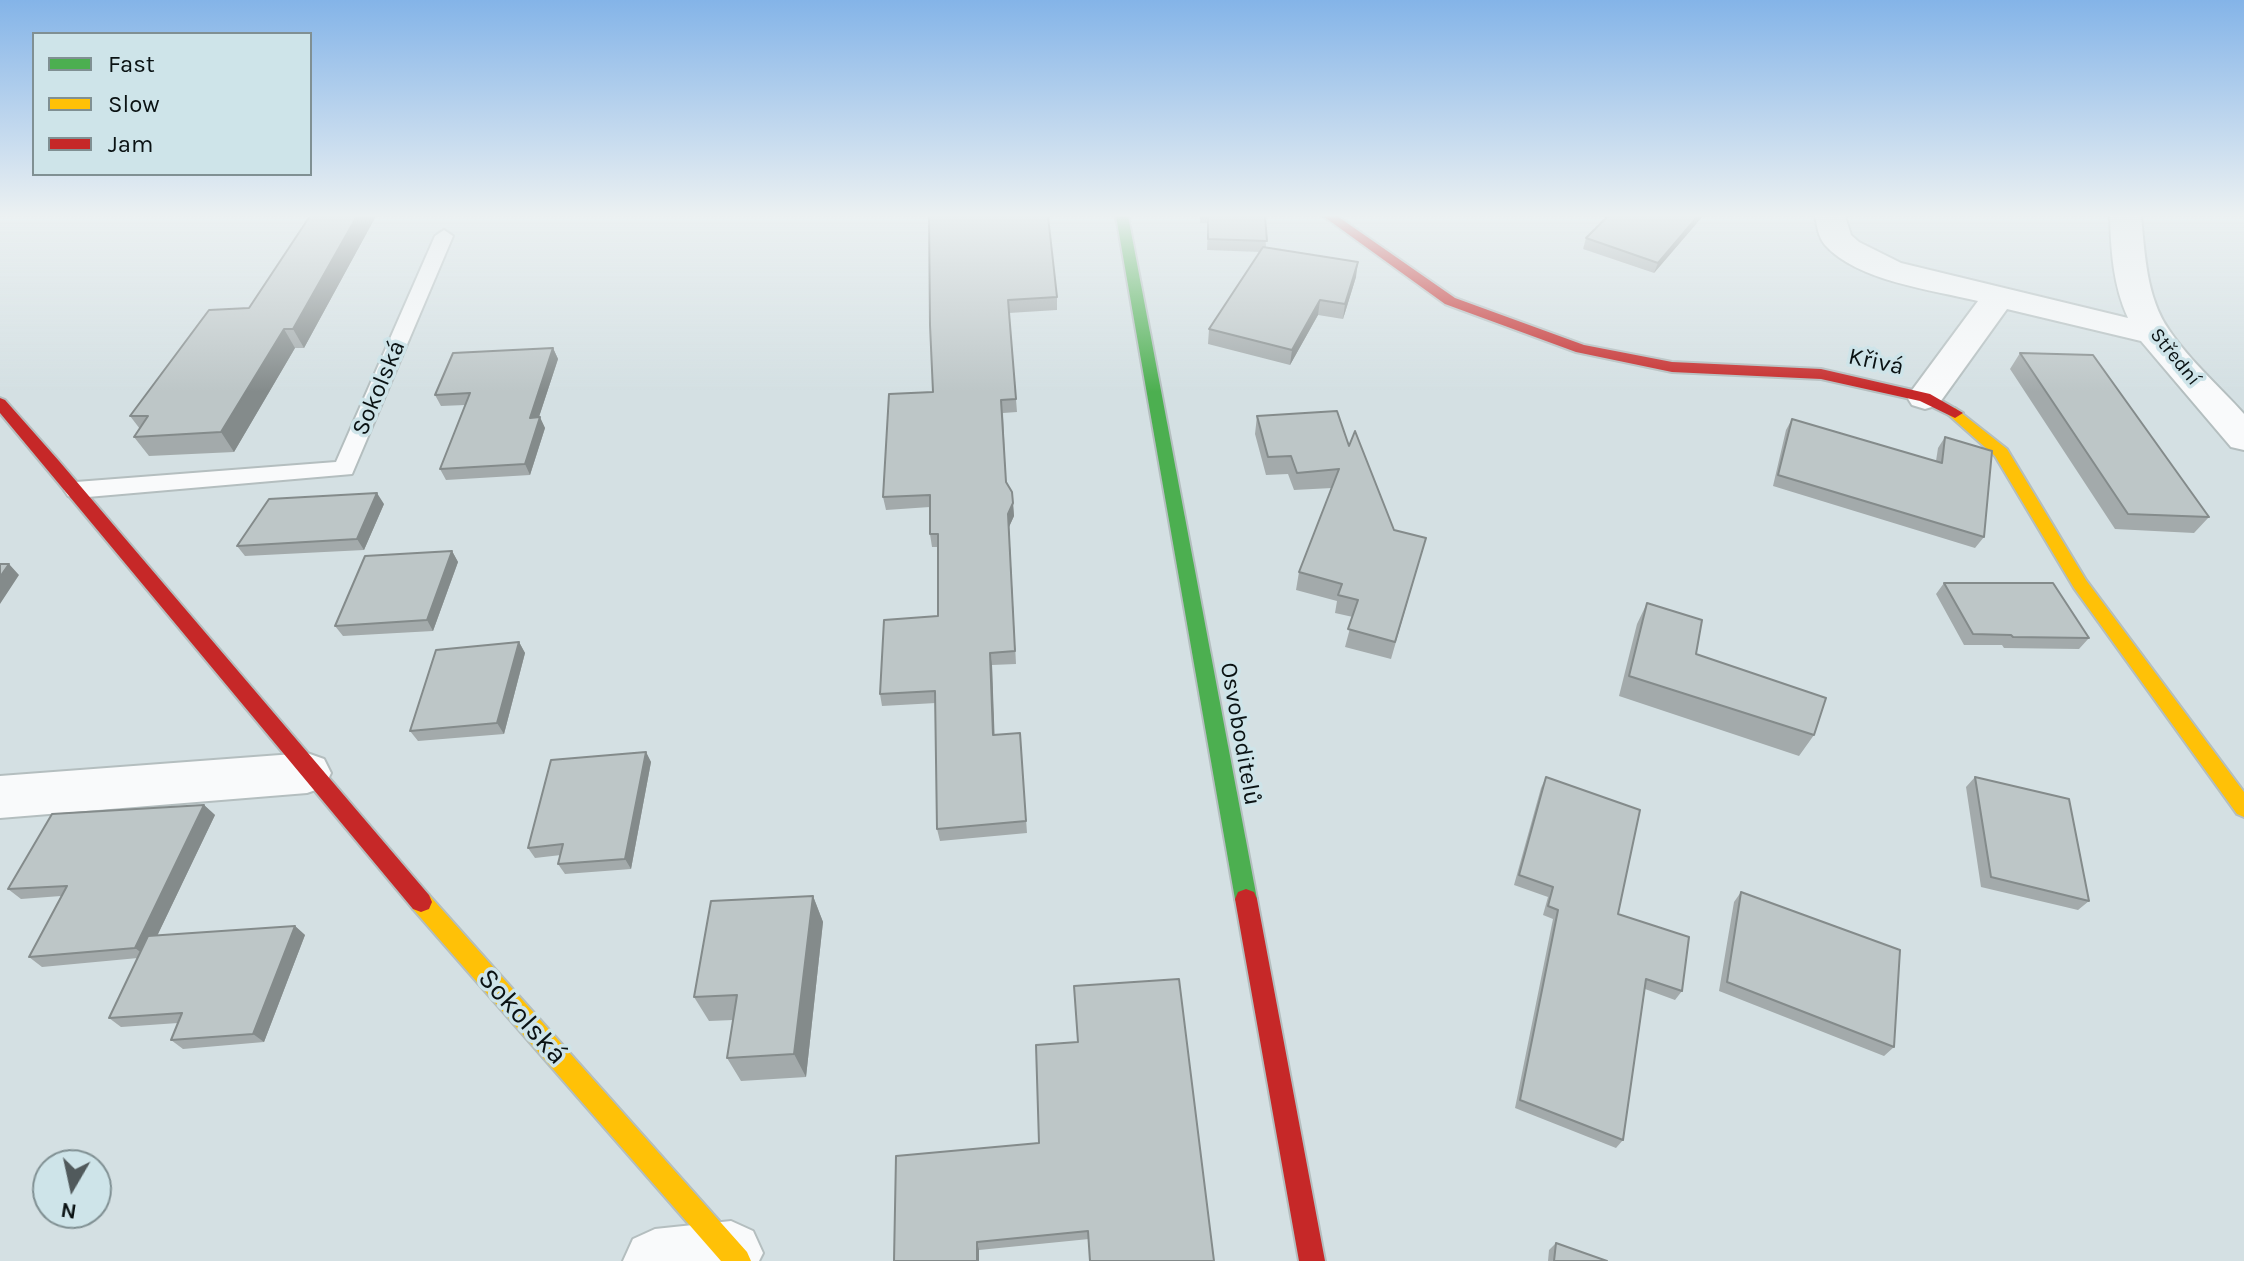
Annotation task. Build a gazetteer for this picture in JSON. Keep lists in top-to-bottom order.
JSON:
{
  "streets": {
    "street": [
      "Střední",
      "Křivá",
      "Sokolská",
      "Osvoboditelů"
    ]
  },
  "legend": ["Fast", "Slow", "Jam"],
  "north": "bottom"
}
